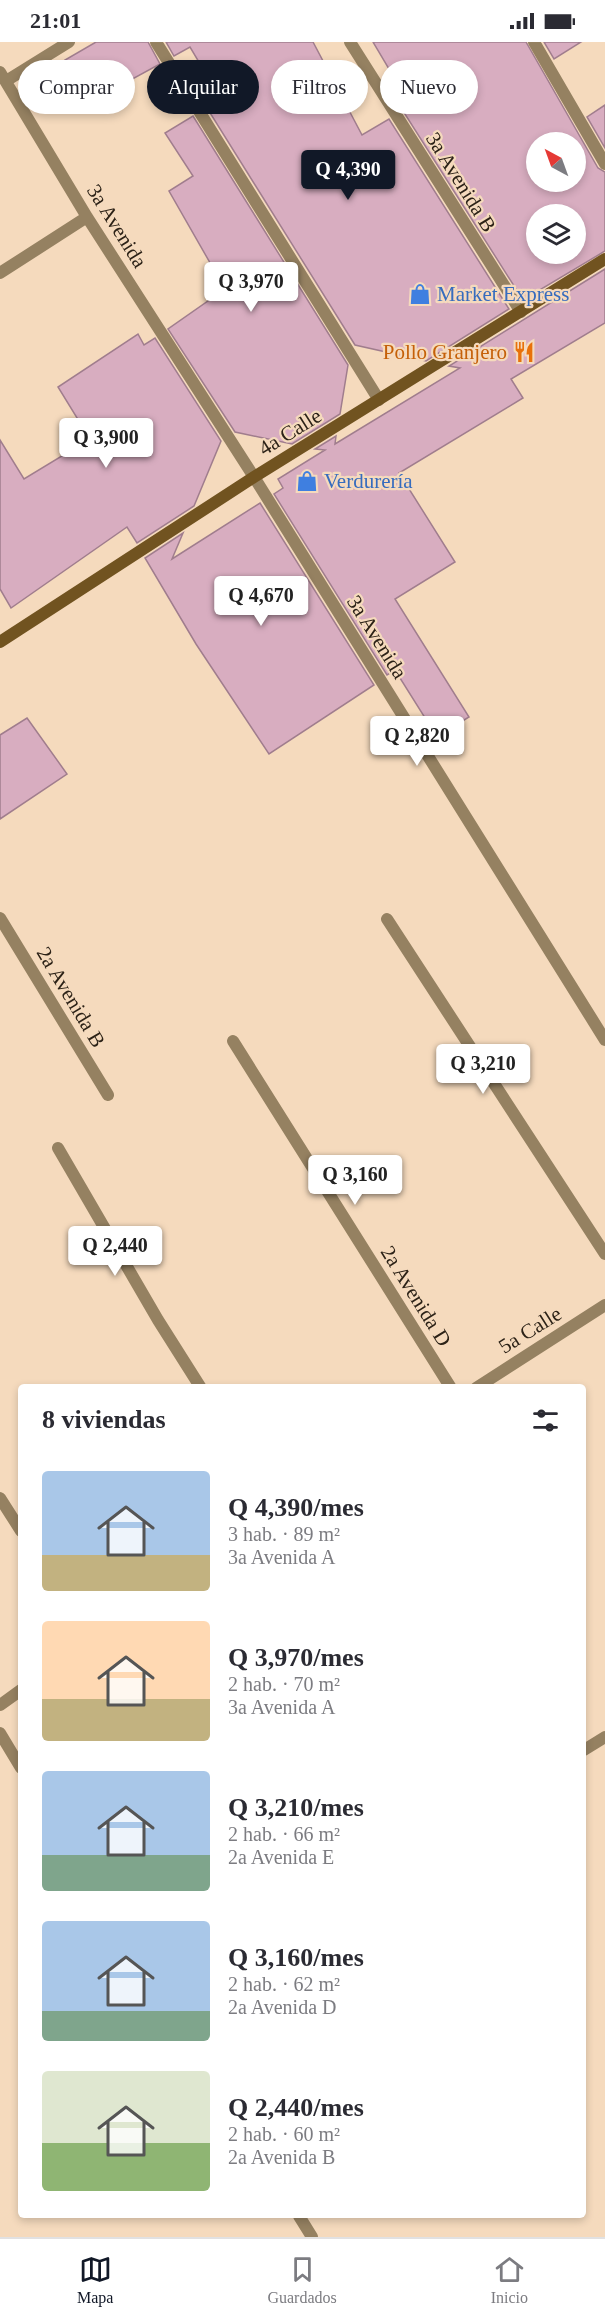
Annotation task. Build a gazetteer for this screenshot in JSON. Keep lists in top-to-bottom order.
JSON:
{
  "streets": {
    "main road": ["4a Calle"],
    "street": [
      "3a Avenida B",
      "3a Avenida",
      "2a Avenida B",
      "2a Avenida D",
      "5a Calle"
    ]
  },
  "crossings": [
    ["3a Avenida B", "4a Calle"],
    ["3a Avenida", "4a Calle"]
  ],
  "places": {
    "shop": ["Market Express", "Verdurería"],
    "restaurant": ["Pollo Granjero"]
  },
  "north": "top left",
  "page": {
    "status": "21:01",
    "chip": [
      "Comprar",
      "Alquilar",
      "Filtros",
      "Nuevo"
    ],
    "price": [
      "Q 4,390",
      "Q 3,970",
      "Q 3,900",
      "Q 4,670",
      "Q 2,820",
      "Q 3,210",
      "Q 3,160",
      "Q 2,440"
    ],
    "heading": "8 viviendas",
    "list": [
      {
        "name": "Q 4,390/mes",
        "note": "3 hab. · 89 m² · 3a Avenida A"
      },
      {
        "name": "Q 3,970/mes",
        "note": "2 hab. · 70 m² · 3a Avenida A"
      },
      {
        "name": "Q 3,210/mes",
        "note": "2 hab. · 66 m² · 2a Avenida E"
      },
      {
        "name": "Q 3,160/mes",
        "note": "2 hab. · 62 m² · 2a Avenida D"
      },
      {
        "name": "Q 2,440/mes",
        "note": "2 hab. · 60 m² · 2a Avenida B"
      }
    ],
    "tabs": ["Mapa", "Guardados", "Inicio"]
  }
}
